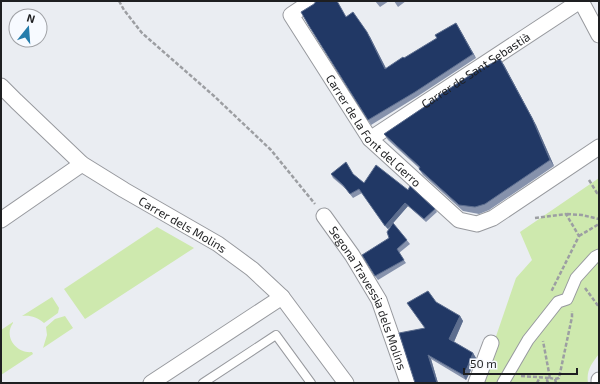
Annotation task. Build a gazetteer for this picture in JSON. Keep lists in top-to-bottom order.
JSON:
{
  "streets": {
    "street": [
      "Carrer de Sant Sebastià",
      "Carrer de la Font del Gerro",
      "Carrer dels Molins",
      "Segona Travessia dels Molins"
    ]
  },
  "crossings": [
    ["Carrer de Sant Sebastià", "Carrer de la Font del Gerro"]
  ],
  "scale_bar": "50 m",
  "north": "top"
}
